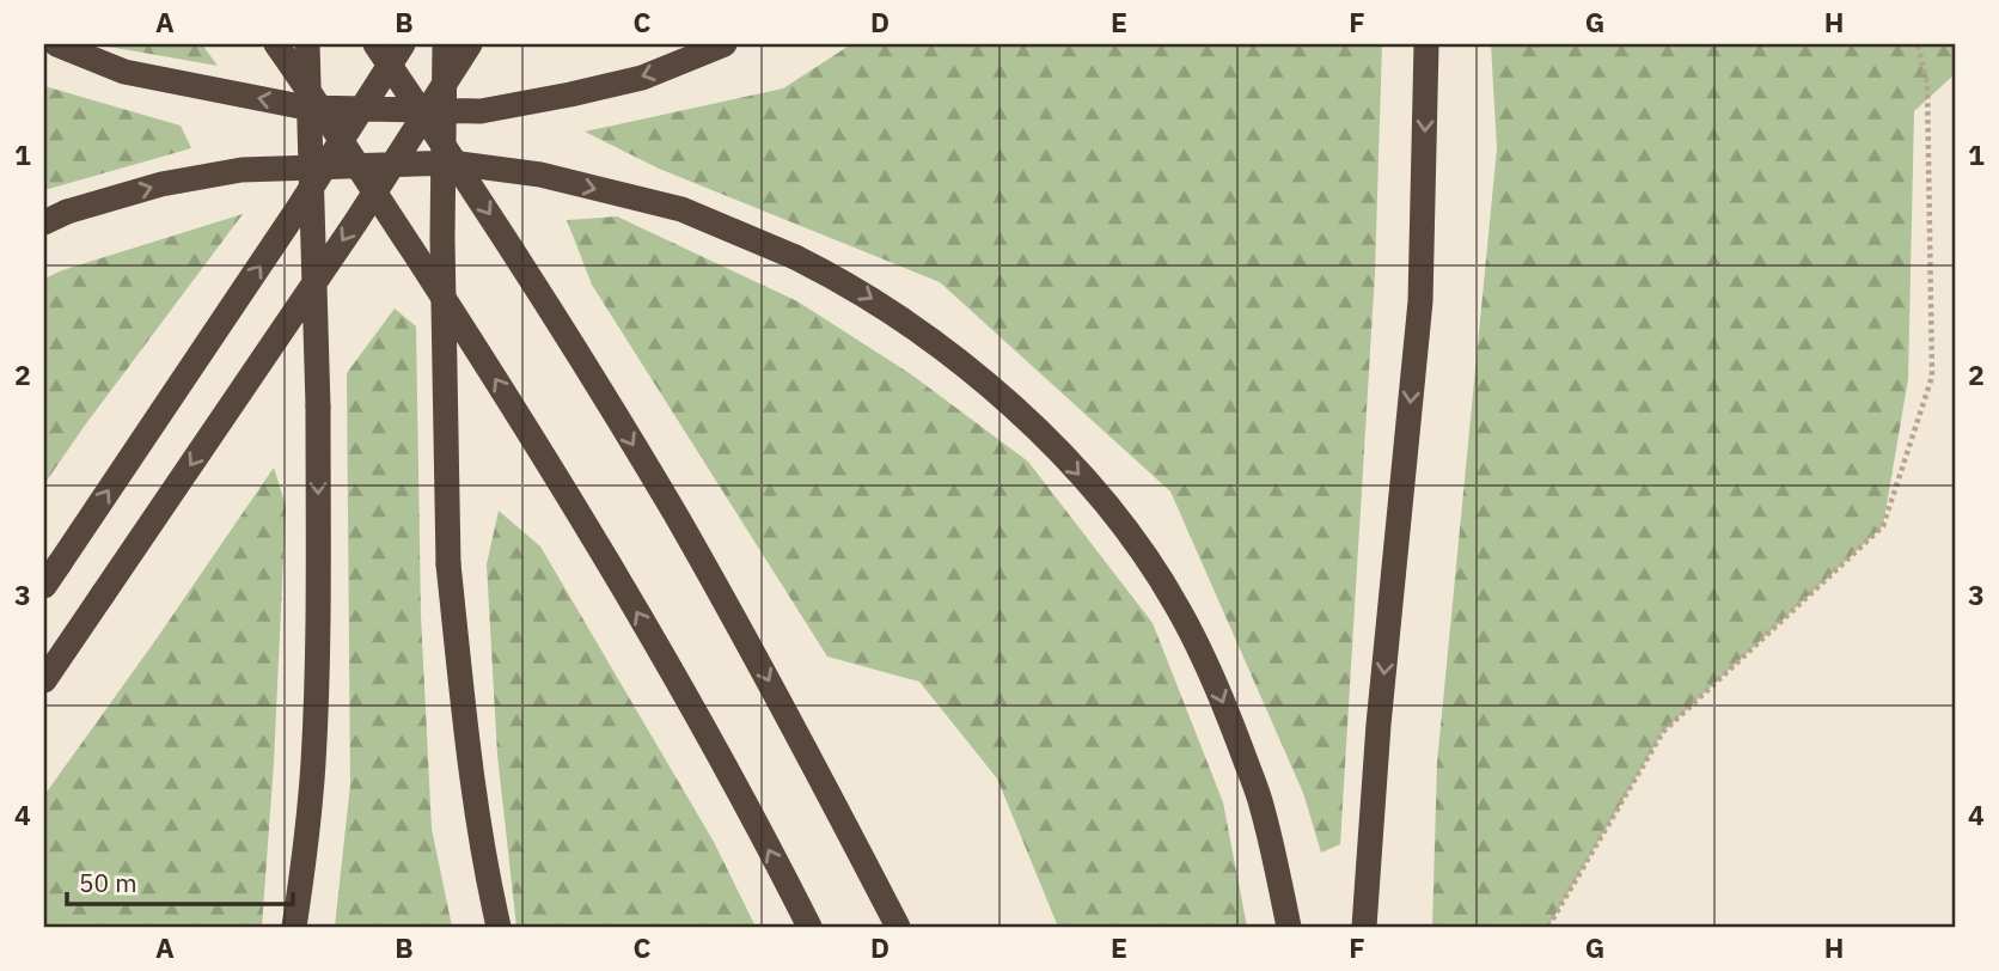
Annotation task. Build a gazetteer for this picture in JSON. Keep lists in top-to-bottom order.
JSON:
{
  "scale_bar": "50 m",
  "grid": {
    "columns": [
      "A",
      "B",
      "C",
      "D",
      "E",
      "F",
      "G",
      "H"
    ],
    "rows": [
      "1",
      "2",
      "3",
      "4"
    ]
  }
}
